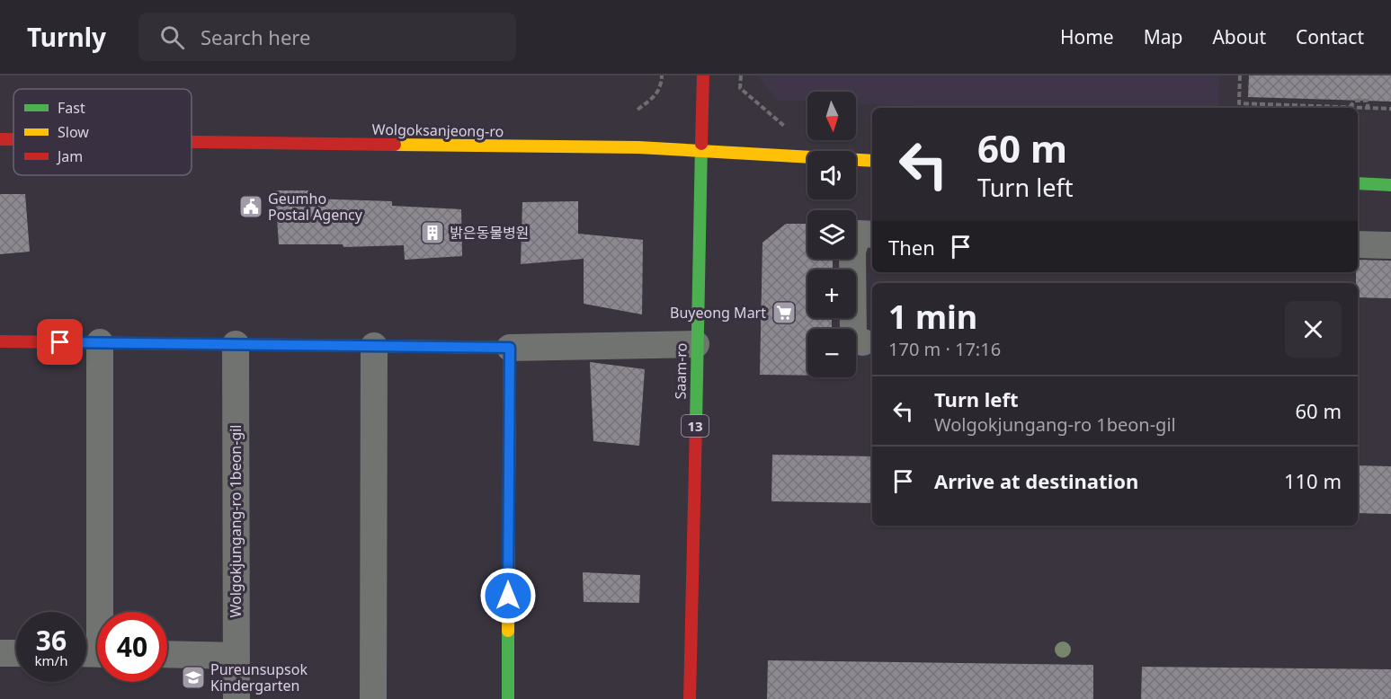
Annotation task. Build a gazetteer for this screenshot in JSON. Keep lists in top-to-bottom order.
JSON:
{
  "streets": {
    "street": [
      "Wolgoksanjeong-ro",
      "Saam-ro",
      "13",
      "Wolgokjungang-ro 1beon-gil"
    ]
  },
  "crossings": [
    ["Wolgoksanjeong-ro", "Saam-ro"]
  ],
  "places": {
    "public building": ["Geumho Postal Agency"],
    "building": ["밝은동물병원"],
    "supermarket": ["Buyeong Mart"],
    "school or university": ["Pureunsupsok Kindergarten"]
  },
  "legend": ["Fast", "Slow", "Jam"],
  "north": "bottom",
  "page": {
    "header": "Turnly",
    "search": "Search here",
    "nav": [
      "Home",
      "Map",
      "About",
      "Contact"
    ],
    "map_buttons": ["+", "−"],
    "turn": ["60 m", "Turn left"],
    "then": "Then",
    "heading": ["1 min", "170 m · 17:16"],
    "list": [
      {
        "name": "Turn left",
        "note": "Wolgokjungang-ro 1beon-gil",
        "value": "60 m"
      },
      {
        "name": "Arrive at destination",
        "value": "110 m"
      }
    ],
    "speed": "36 km/h",
    "limit": "40"
  }
}
